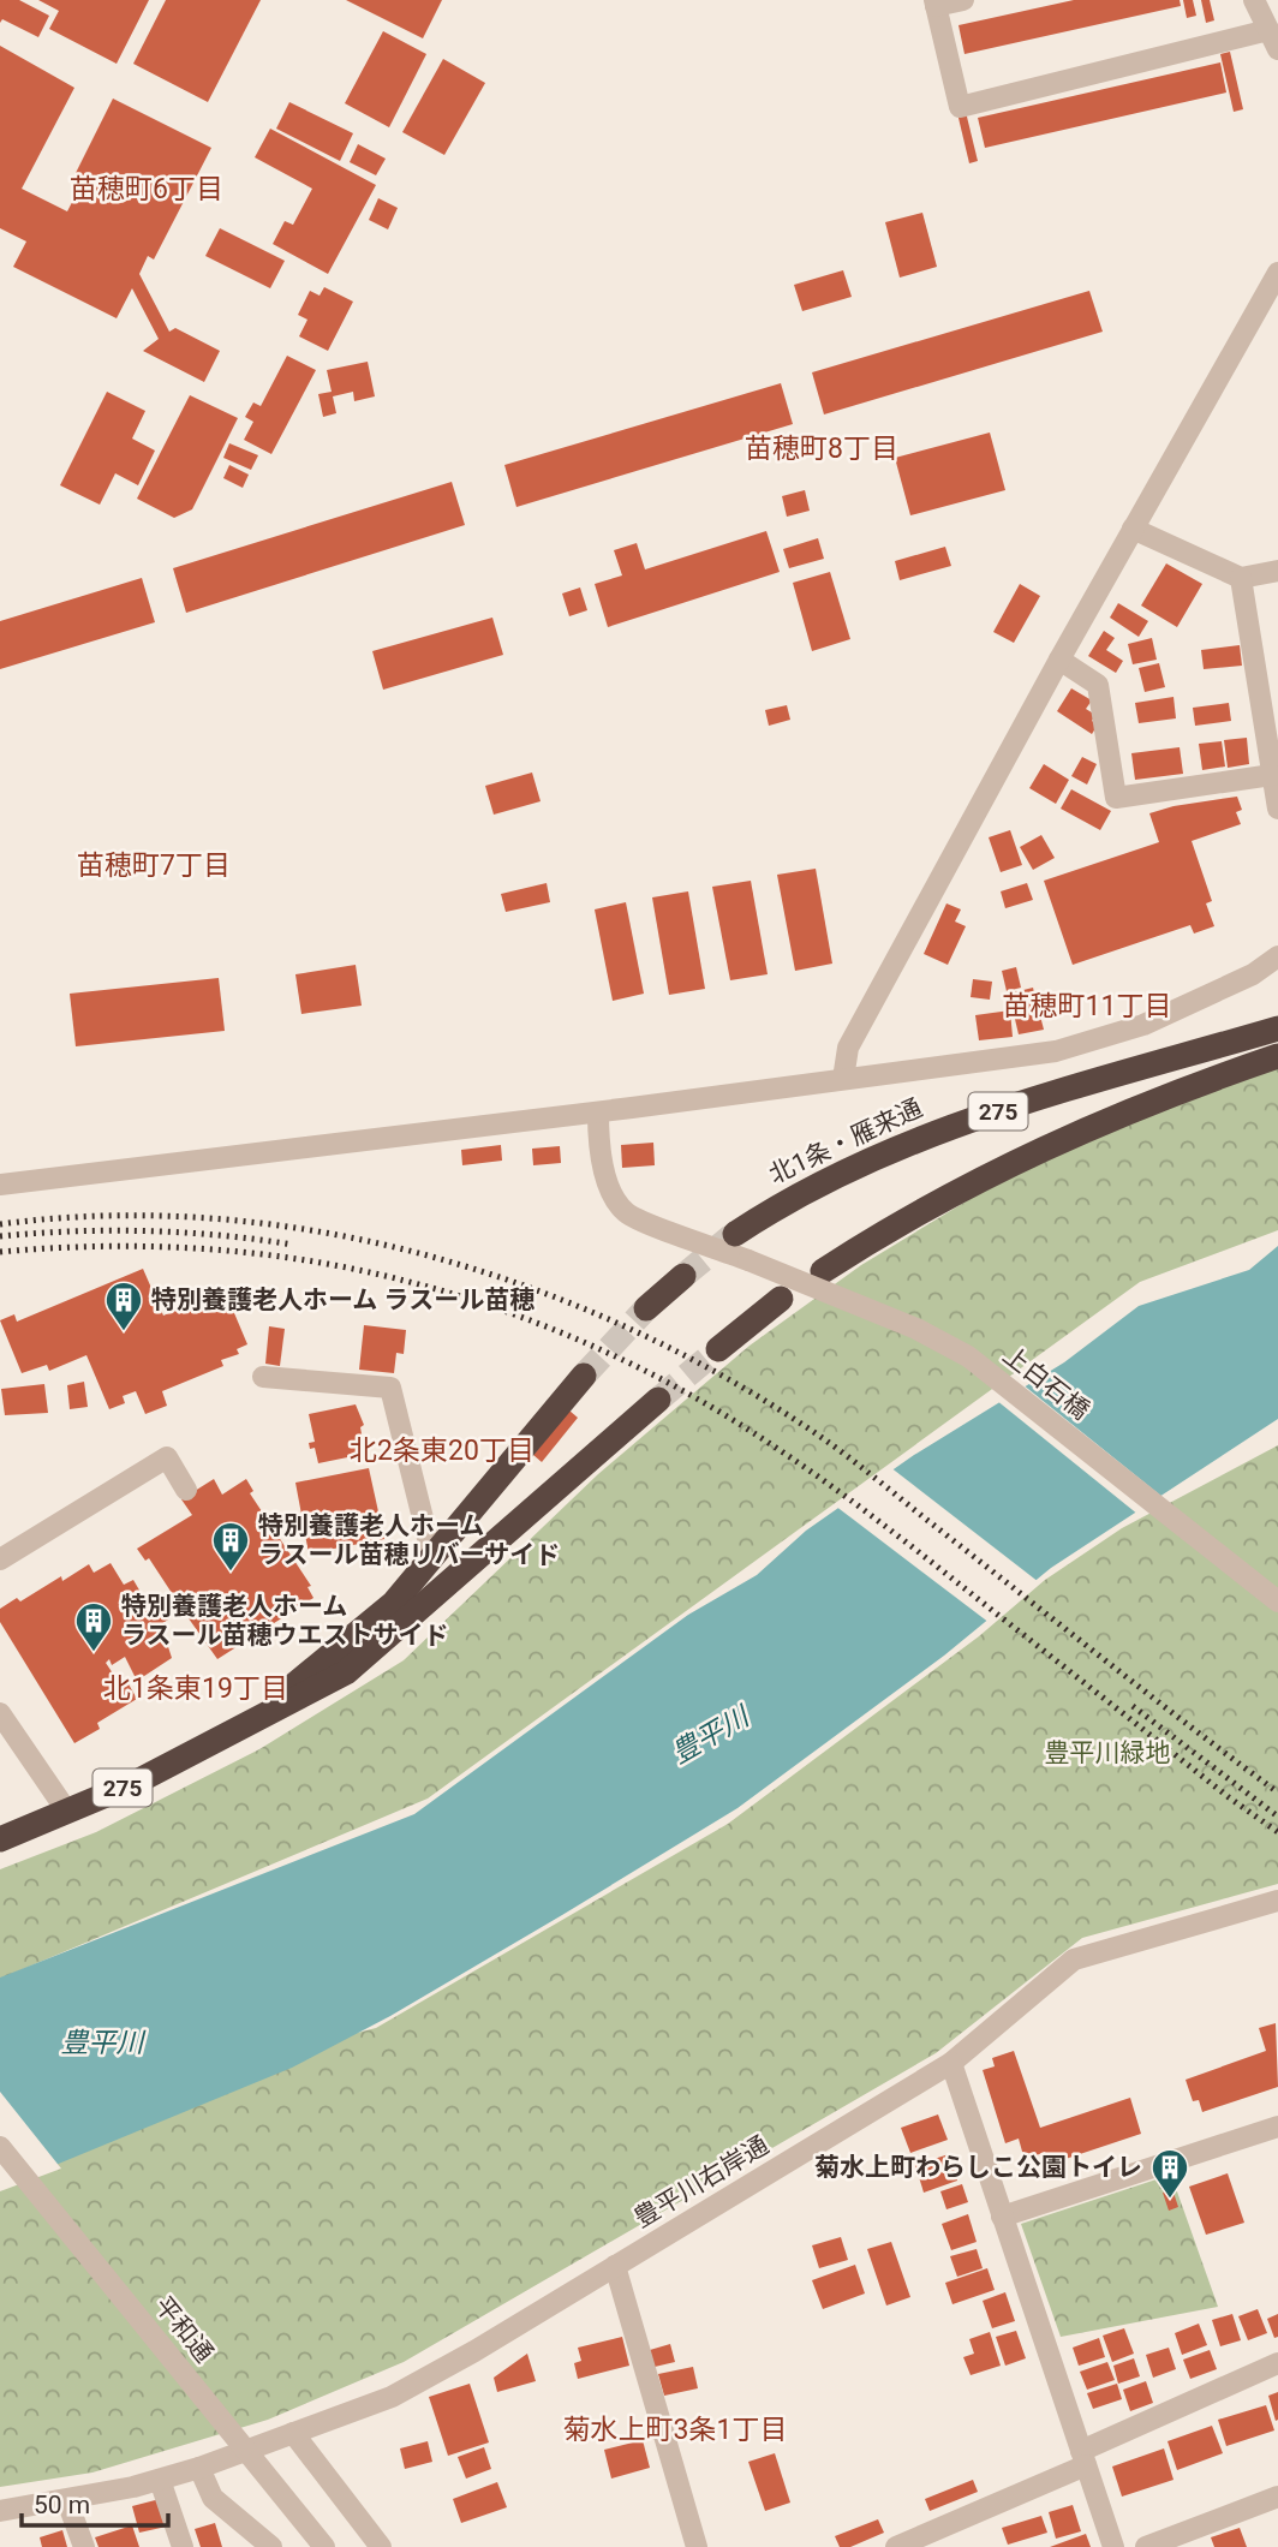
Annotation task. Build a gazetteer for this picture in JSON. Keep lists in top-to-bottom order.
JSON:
{
  "streets": {
    "highway": ["275", "北1条・雁来通"],
    "street": ["上白石橋", "豊平川右岸通", "平和通"]
  },
  "districts": [
    "苗穂町6丁目",
    "苗穂町8丁目",
    "苗穂町7丁目",
    "苗穂町11丁目",
    "北2条東20丁目",
    "北1条東19丁目",
    "菊水上町3条1丁目"
  ],
  "water": ["豊平川"],
  "parks": ["豊平川緑地"],
  "places": {
    "building": [
      "特別養護老人ホーム ラスール苗穂",
      "特別養護老人ホーム ラスール苗穂リバーサイド",
      "特別養護老人ホーム ラスール苗穂ウエストサイド",
      "菊水上町わらしこ公園トイレ"
    ]
  },
  "scale_bar": "50 m"
}
